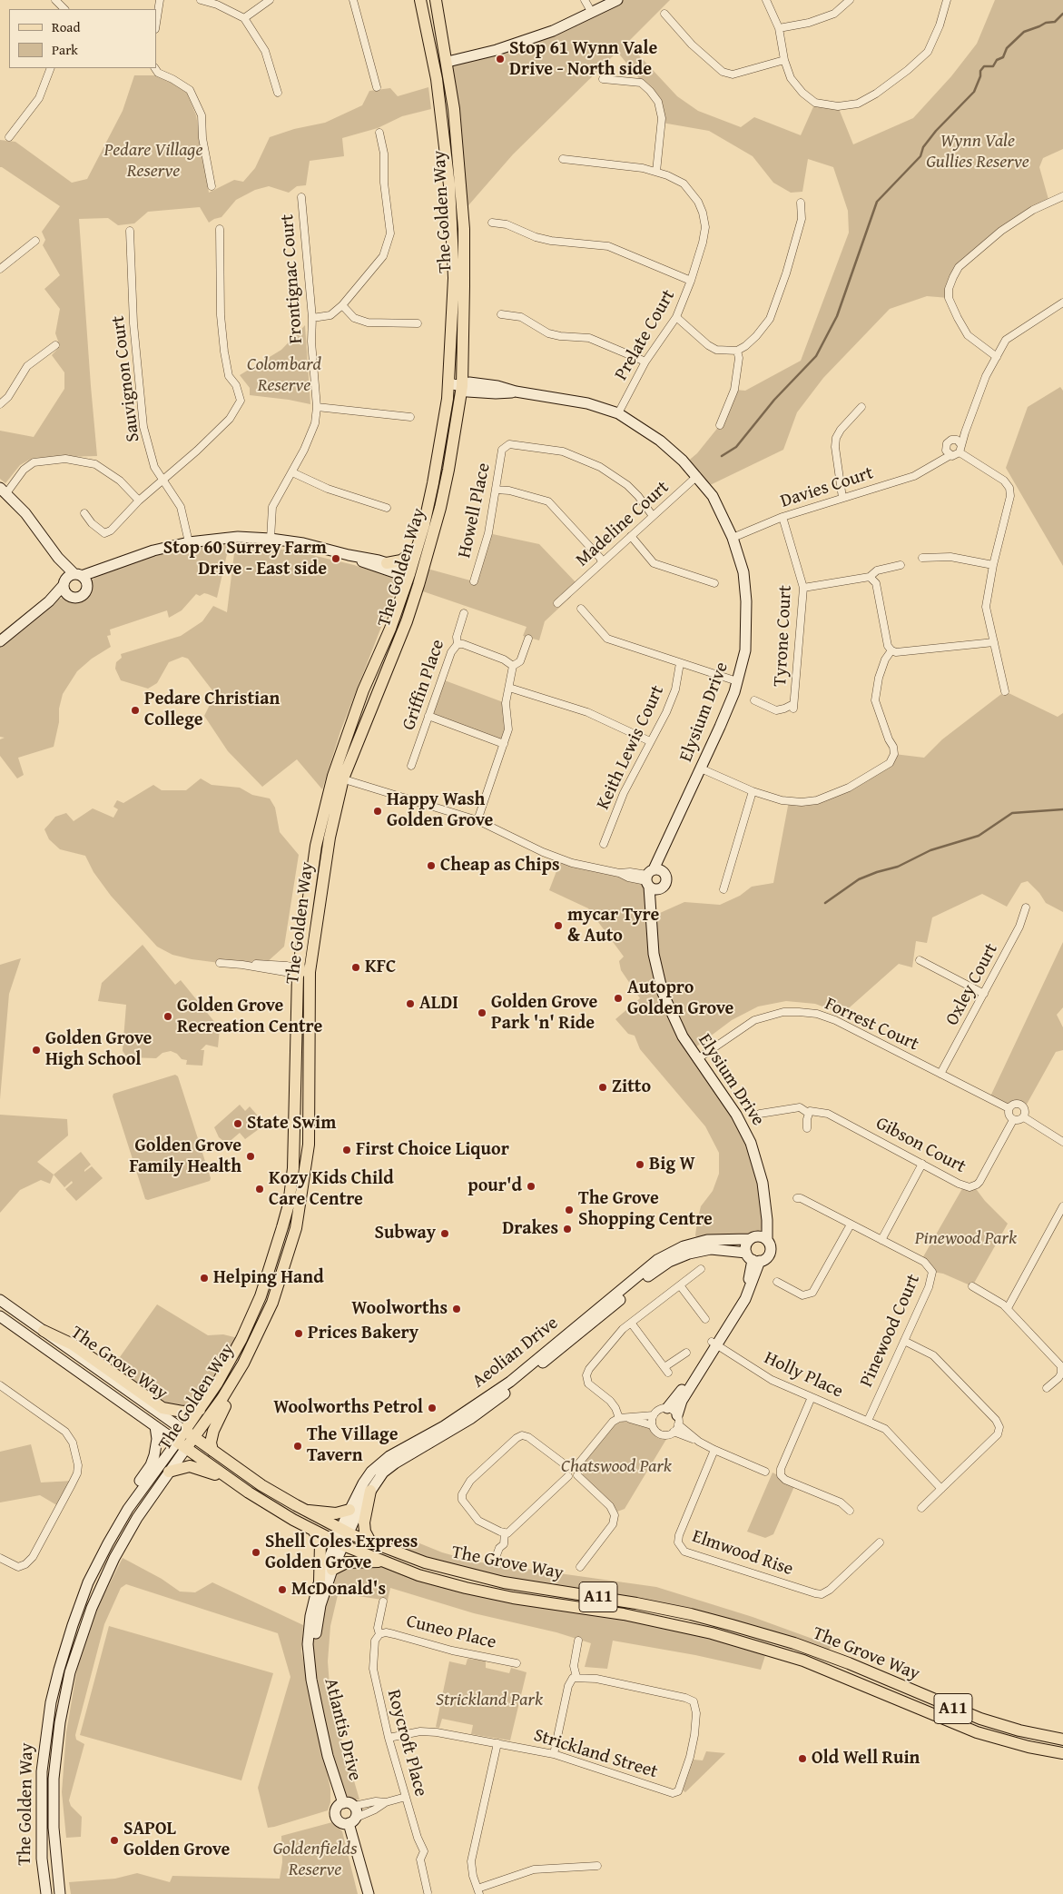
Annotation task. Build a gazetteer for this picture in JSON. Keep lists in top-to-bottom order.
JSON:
{
  "streets": {
    "main road": ["The Golden Way", "The Grove Way", "A11"],
    "street": [
      "Frontignac Court",
      "Prelate Court",
      "Sauvignon Court",
      "Davies Court",
      "Howell Place",
      "Madeline Court",
      "Tyrone Court",
      "Griffin Place",
      "Elysium Drive",
      "Keith Lewis Court",
      "Oxley Court",
      "Forrest Court",
      "Gibson Court",
      "Pinewood Court",
      "Aeolian Drive",
      "Holly Place",
      "Elmwood Rise",
      "Cuneo Place",
      "Atlantis Drive",
      "Roycroft Place",
      "Strickland Street"
    ]
  },
  "crossings": [
    ["The Golden Way", "Elysium Drive"],
    ["The Golden Way", "The Grove Way"],
    ["Prelate Court", "Elysium Drive"],
    ["Davies Court", "Tyrone Court"],
    ["Davies Court", "Elysium Drive"],
    ["Howell Place", "Madeline Court"],
    ["Madeline Court", "Elysium Drive"],
    ["Elysium Drive", "Forrest Court"],
    ["Elysium Drive", "Aeolian Drive"],
    ["Oxley Court", "Forrest Court"],
    ["Forrest Court", "Gibson Court"],
    ["Pinewood Court", "Holly Place"],
    ["Aeolian Drive", "The Grove Way"],
    ["Aeolian Drive", "Atlantis Drive"],
    ["The Grove Way", "Atlantis Drive"],
    ["Cuneo Place", "Roycroft Place"],
    ["Roycroft Place", "Strickland Street"]
  ],
  "parks": [
    "Wynn Vale Gullies Reserve",
    "Pedare Village Reserve",
    "Colombard Reserve",
    "Pinewood Park",
    "Chatswood Park",
    "Strickland Park",
    "Goldenfields Reserve"
  ],
  "places": [
    "Stop 61 Wynn Vale Drive - North side",
    "Stop 60 Surrey Farm Drive - East side",
    "Pedare Christian College",
    "Happy Wash Golden Grove",
    "Cheap as Chips",
    "mycar Tyre & Auto",
    "KFC",
    "Autopro Golden Grove",
    "ALDI",
    "Golden Grove Park 'n' Ride",
    "Golden Grove Recreation Centre",
    "Golden Grove High School",
    "Zitto",
    "State Swim",
    "First Choice Liquor",
    "Golden Grove Family Health",
    "Big W",
    "pour'd",
    "Kozy Kids Child Care Centre",
    "The Grove Shopping Centre",
    "Drakes",
    "Subway",
    "Helping Hand",
    "Woolworths",
    "Prices Bakery",
    "Woolworths Petrol",
    "The Village Tavern",
    "Shell Coles Express Golden Grove",
    "McDonald's",
    "Old Well Ruin",
    "SAPOL Golden Grove"
  ],
  "legend": ["Road", "Park"]
}
